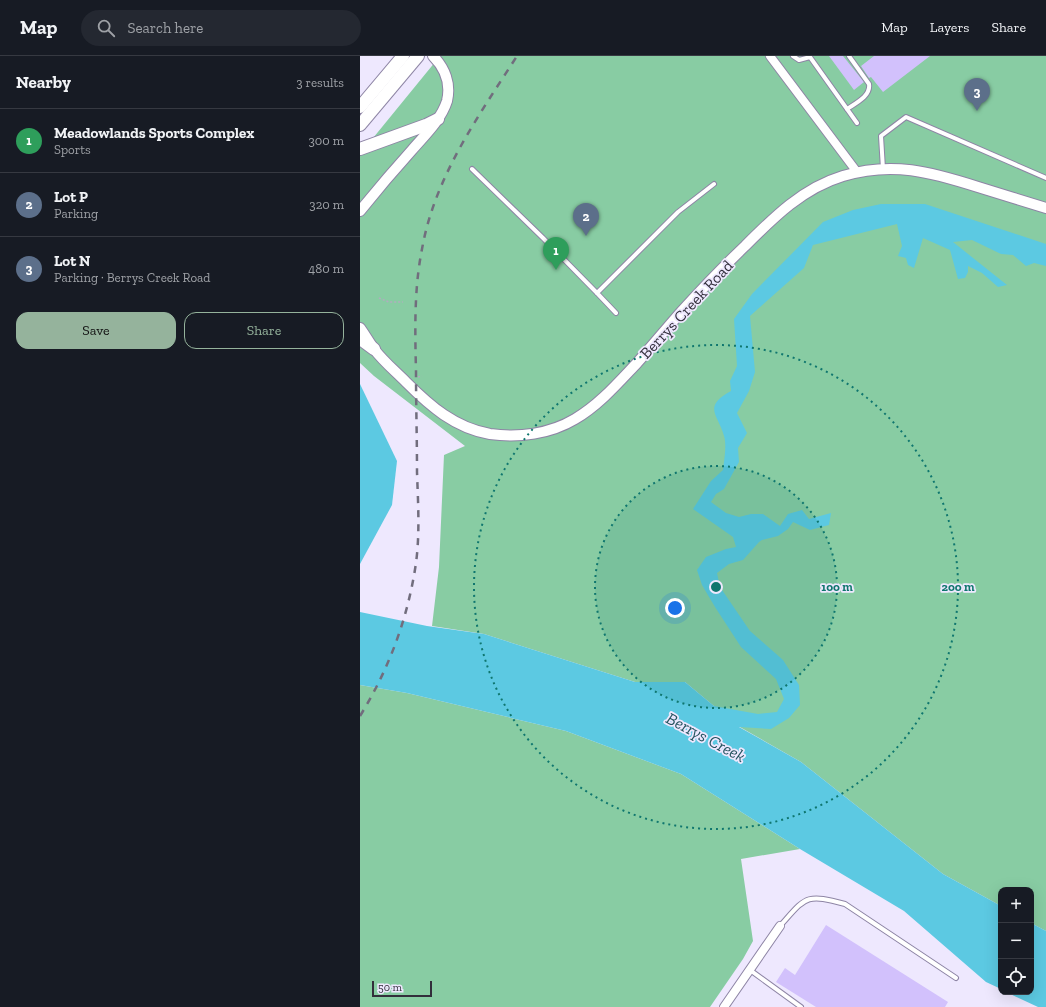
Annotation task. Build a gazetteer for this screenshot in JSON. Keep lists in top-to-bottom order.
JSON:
{
  "streets": {
    "street": ["Berrys Creek Road"]
  },
  "water": ["Berrys Creek"],
  "scale_bar": "50 m",
  "page": {
    "header": "Map",
    "search": "Search here",
    "nav": ["Map", "Layers", "Share"],
    "heading": ["Nearby", "3 results"],
    "pins": ["3", "2", "1"],
    "list": [
      {
        "mark": "1",
        "name": "Meadowlands Sports Complex",
        "note": "Sports",
        "value": "300 m"
      },
      {
        "mark": "2",
        "name": "Lot P",
        "note": "Parking",
        "value": "320 m"
      },
      {
        "mark": "3",
        "name": "Lot N",
        "note": "Parking · Berrys Creek Road",
        "value": "480 m"
      }
    ],
    "buttons": ["Save", "Share"],
    "map_buttons": ["+", "−"],
    "scale": "50 m"
  },
  "rings": ["100 m", "200 m"]
}
